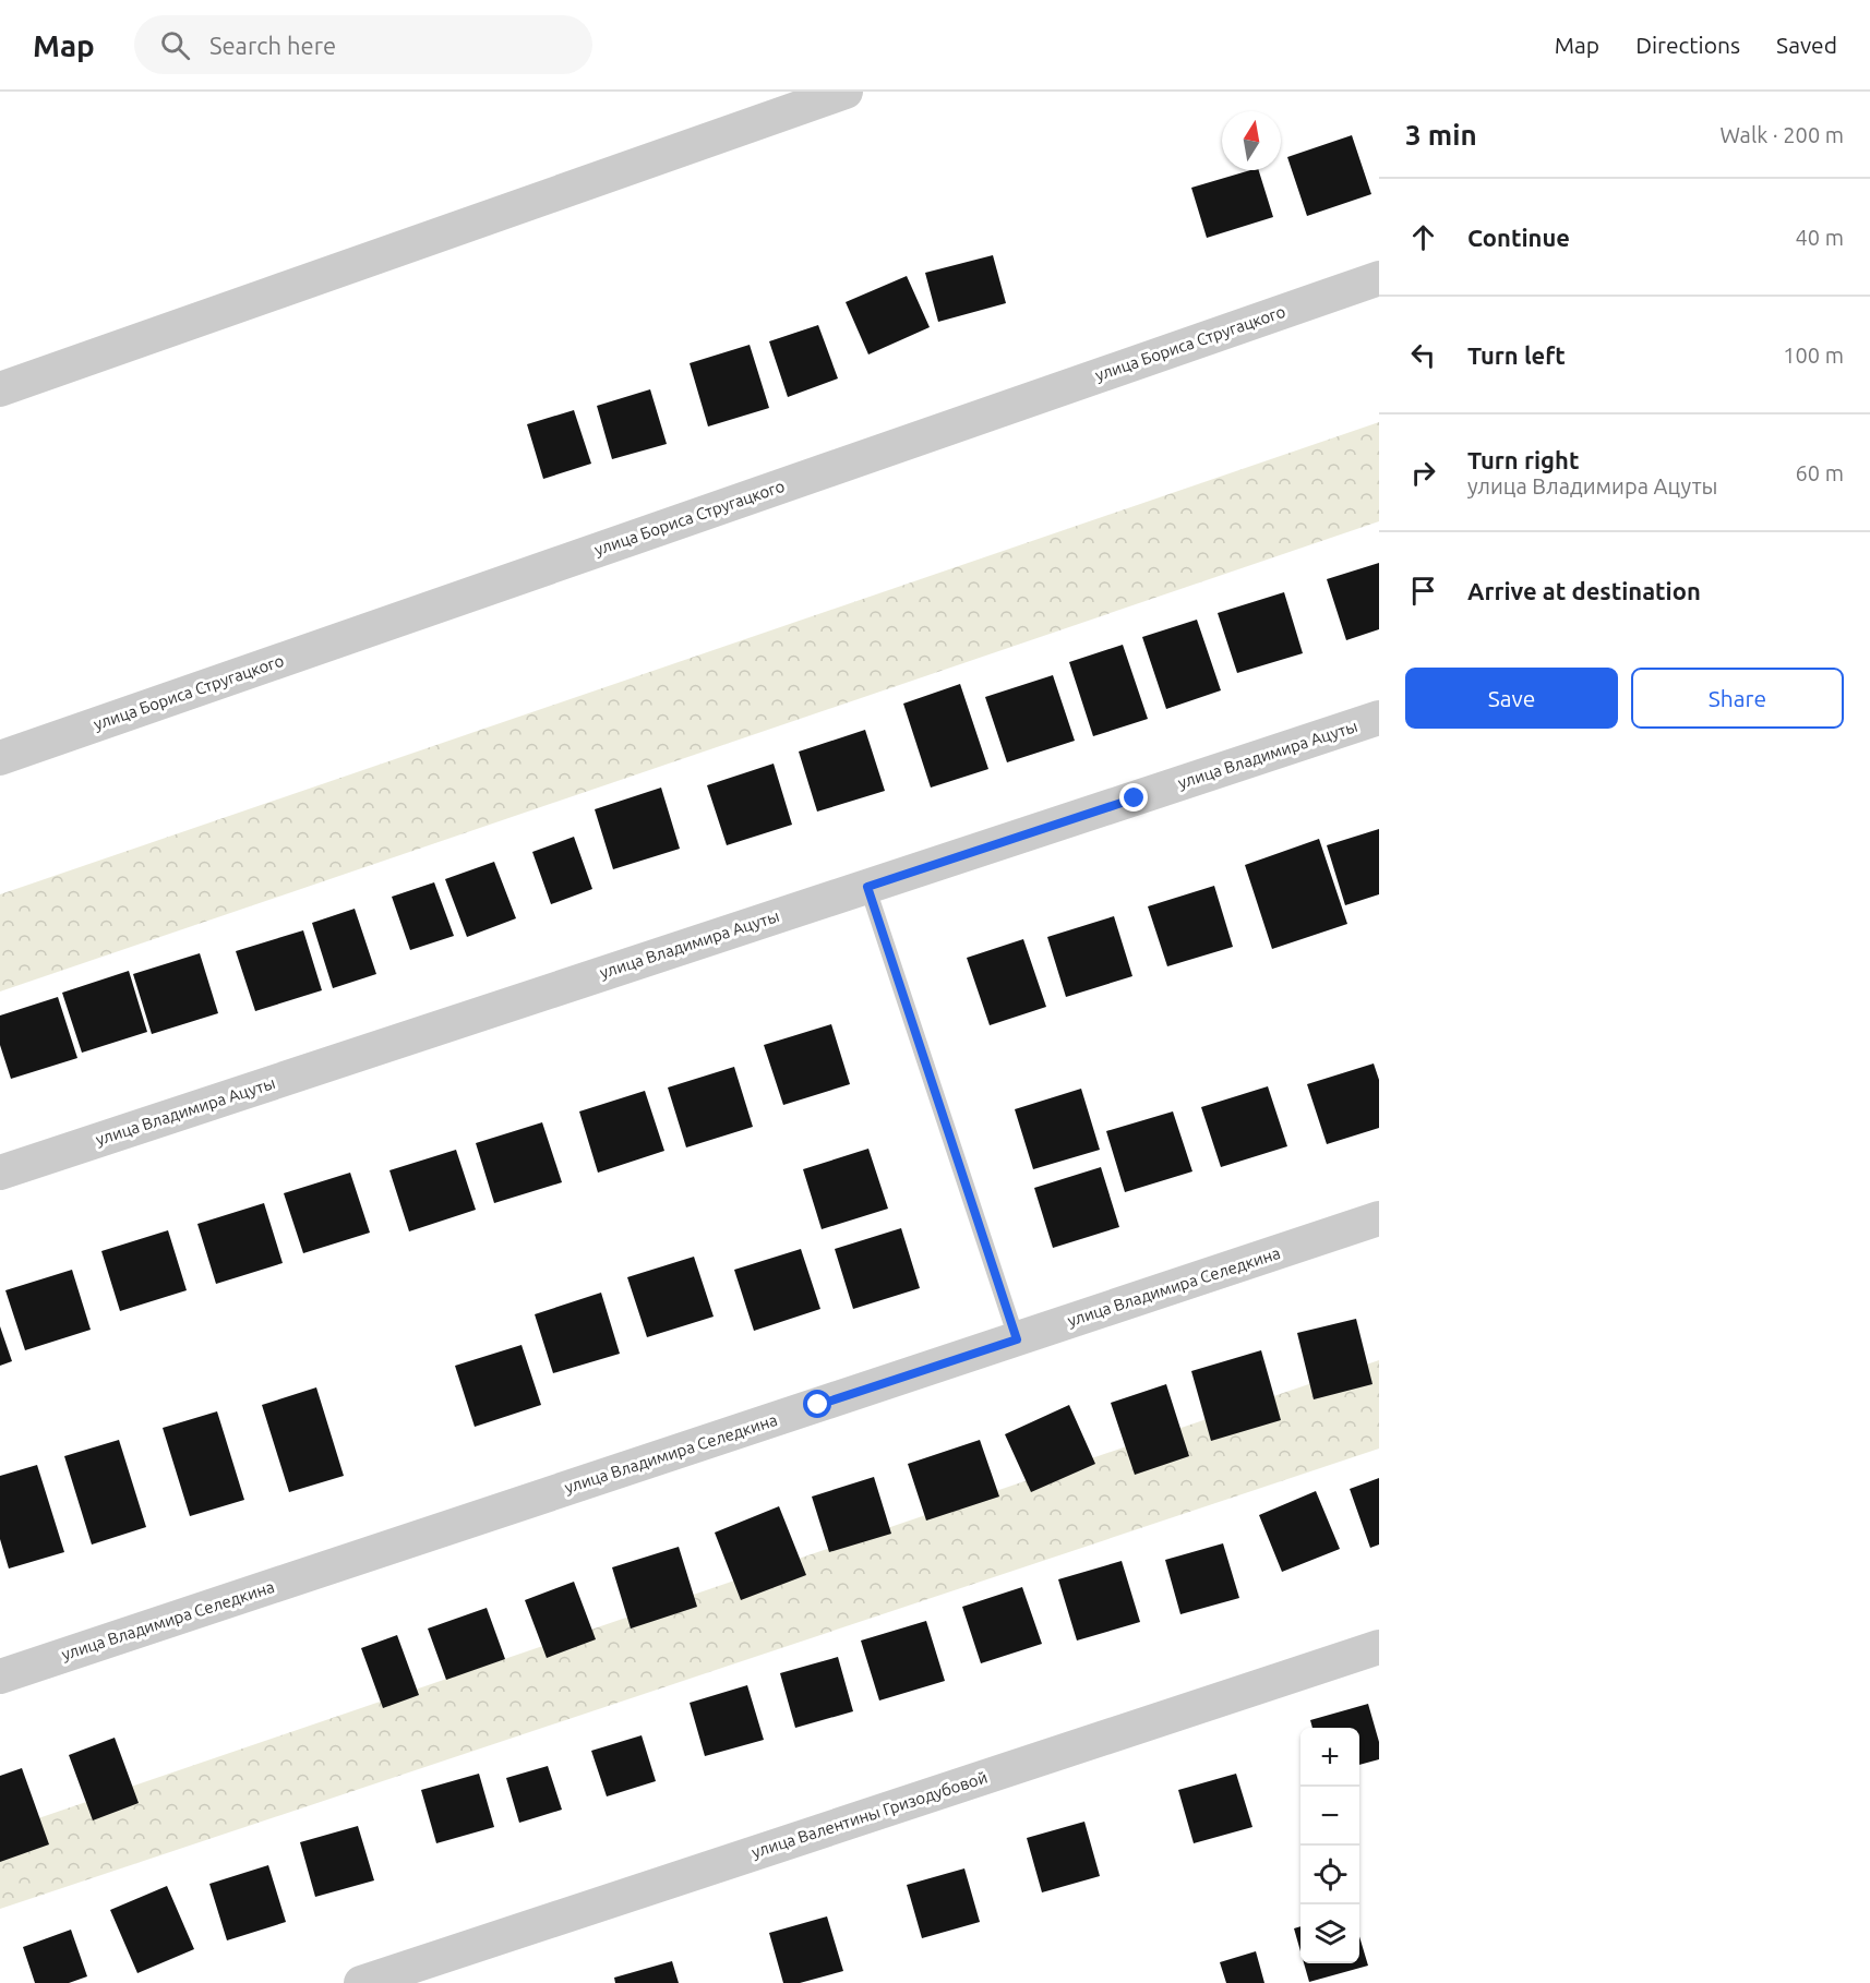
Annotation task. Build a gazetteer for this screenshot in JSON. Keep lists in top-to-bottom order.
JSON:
{
  "streets": {
    "street": [
      "улица Бориса Стругацкого",
      "улица Владимира Ацуты",
      "улица Владимира Селедкина",
      "улица Валентины Гризодубовой"
    ]
  },
  "north": "top",
  "page": {
    "header": "Map",
    "search": "Search here",
    "nav": ["Map", "Directions", "Saved"],
    "heading": ["3 min", "Walk · 200 m"],
    "list": [
      ["Continue", "40 m"],
      ["Turn left", "100 m"],
      ["Turn right", "улица Владимира Ацуты", "60 m"],
      "Arrive at destination"
    ],
    "buttons": ["Save", "Share"],
    "map_buttons": ["+", "−"]
  }
}
